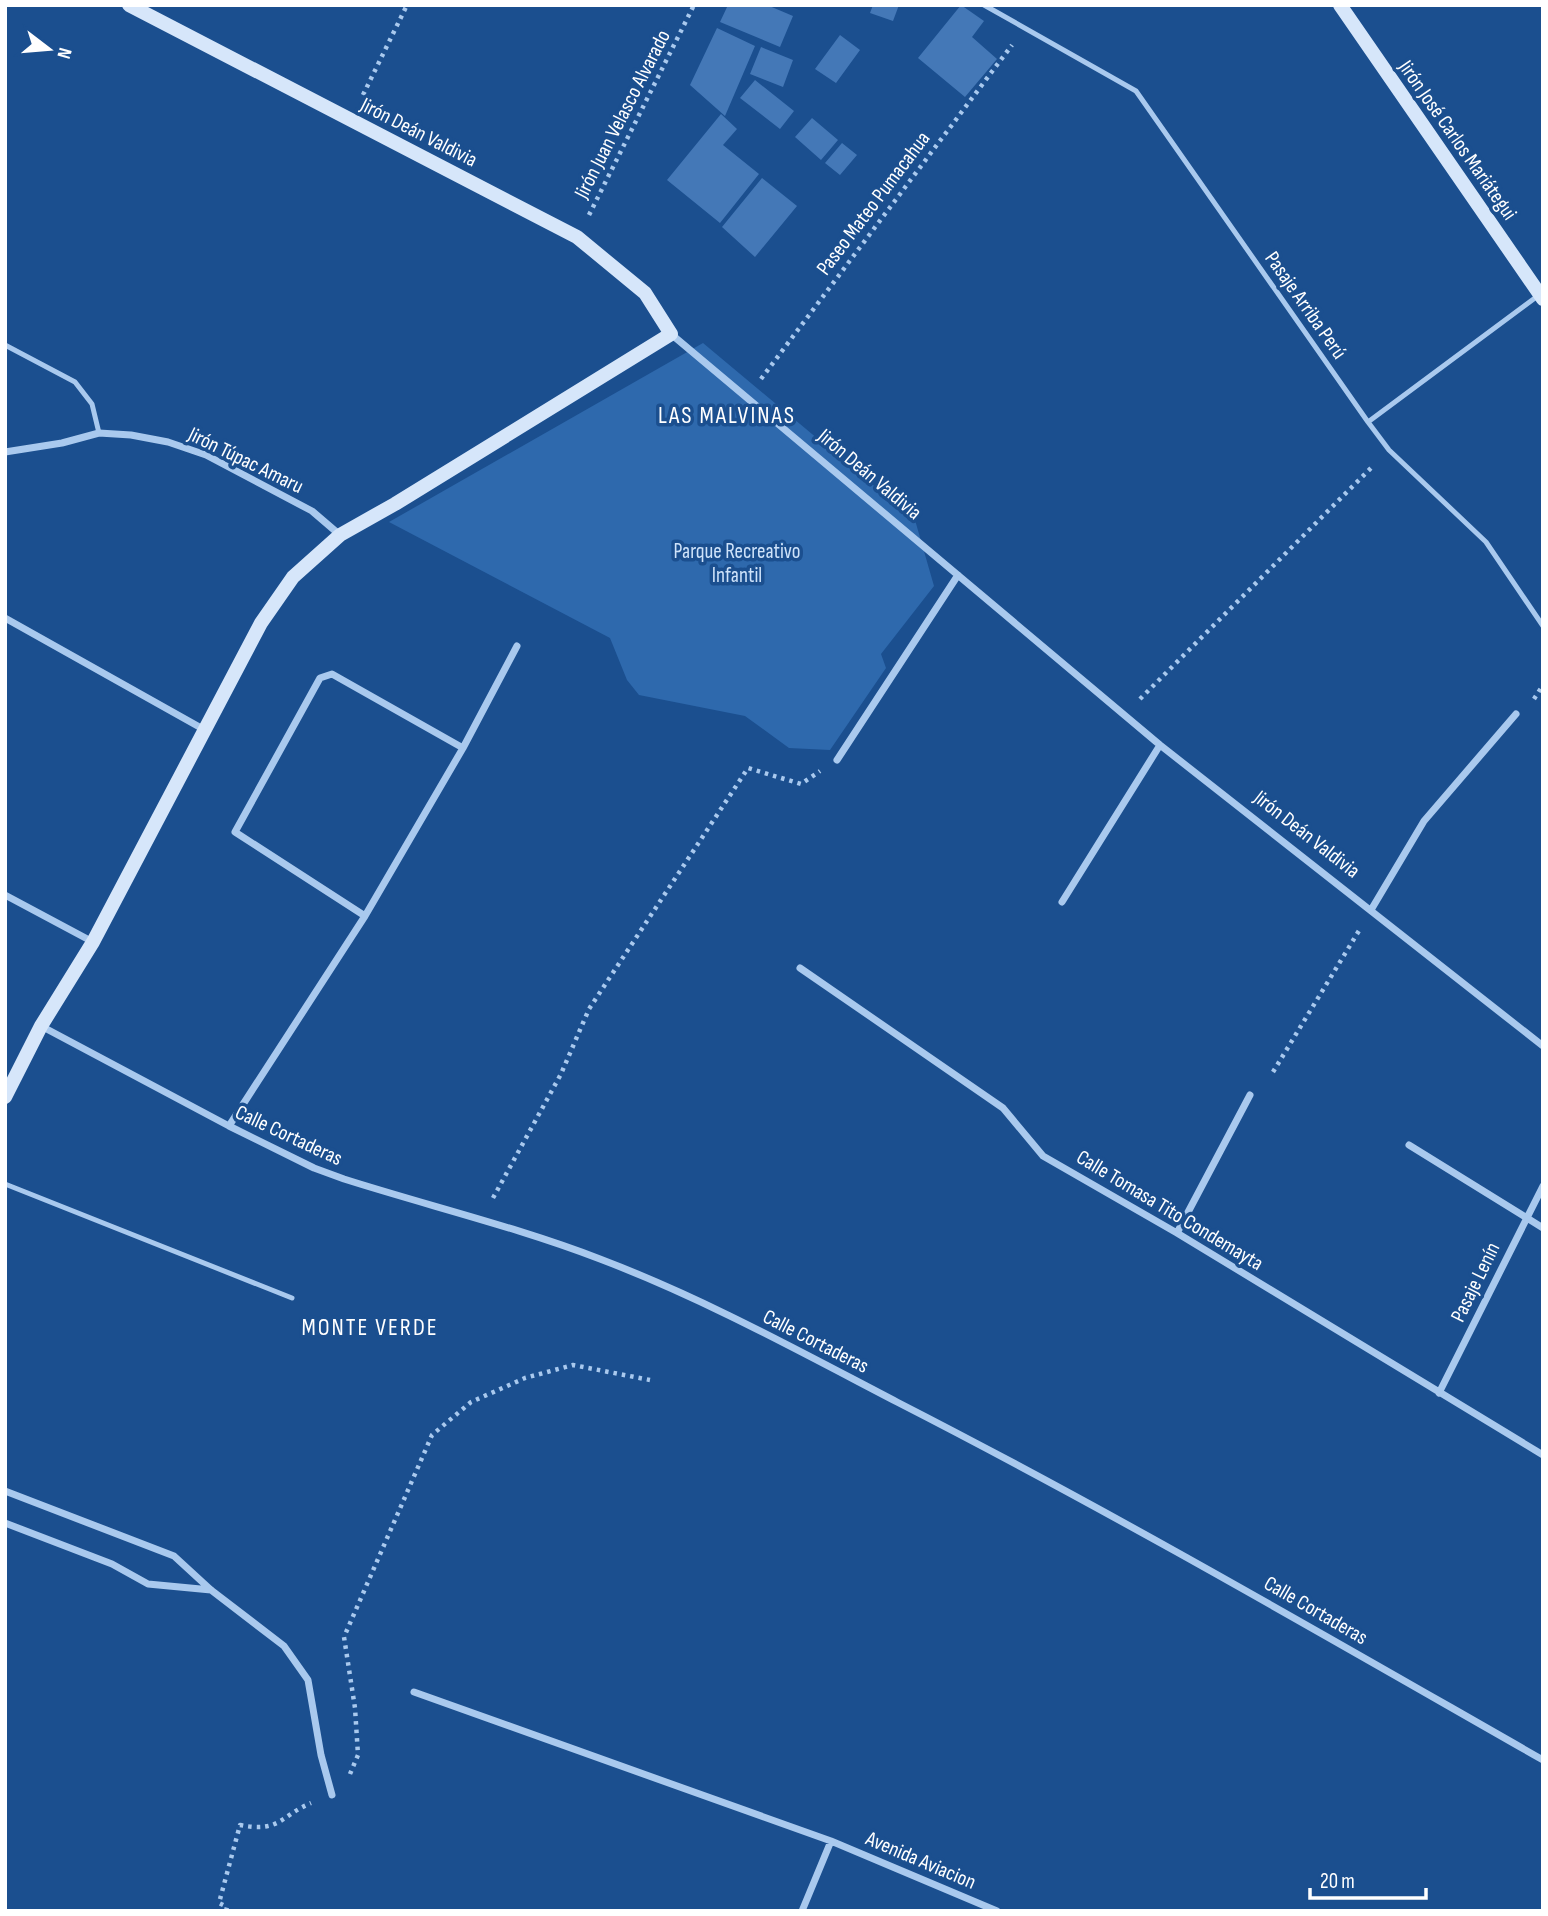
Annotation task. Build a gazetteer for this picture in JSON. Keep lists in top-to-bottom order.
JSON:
{
  "streets": {
    "street": [
      "Jirón Deán Valdivia",
      "Jirón José Carlos Mariátegui",
      "Jirón Túpac Amaru",
      "Calle Cortaderas",
      "Calle Tomasa Tito Condemayta",
      "Pasaje Lenín",
      "Avenida Aviacion"
    ],
    "lane": ["Pasaje Arriba Perú"],
    "path": ["Jirón Juan Velasco Alvarado", "Paseo Mateo Pumacahua"]
  },
  "crossings": [
    ["Jirón Juan Velasco Alvarado", "Jirón Deán Valdivia"],
    ["Jirón Deán Valdivia", "Paseo Mateo Pumacahua"],
    ["Paseo Mateo Pumacahua", "Pasaje Arriba Perú"],
    ["Calle Tomasa Tito Condemayta", "Pasaje Lenín"]
  ],
  "districts": ["LAS MALVINAS", "MONTE VERDE"],
  "parks": ["Parque Recreativo Infantil"],
  "scale_bar": "20 m",
  "north": "right"
}
